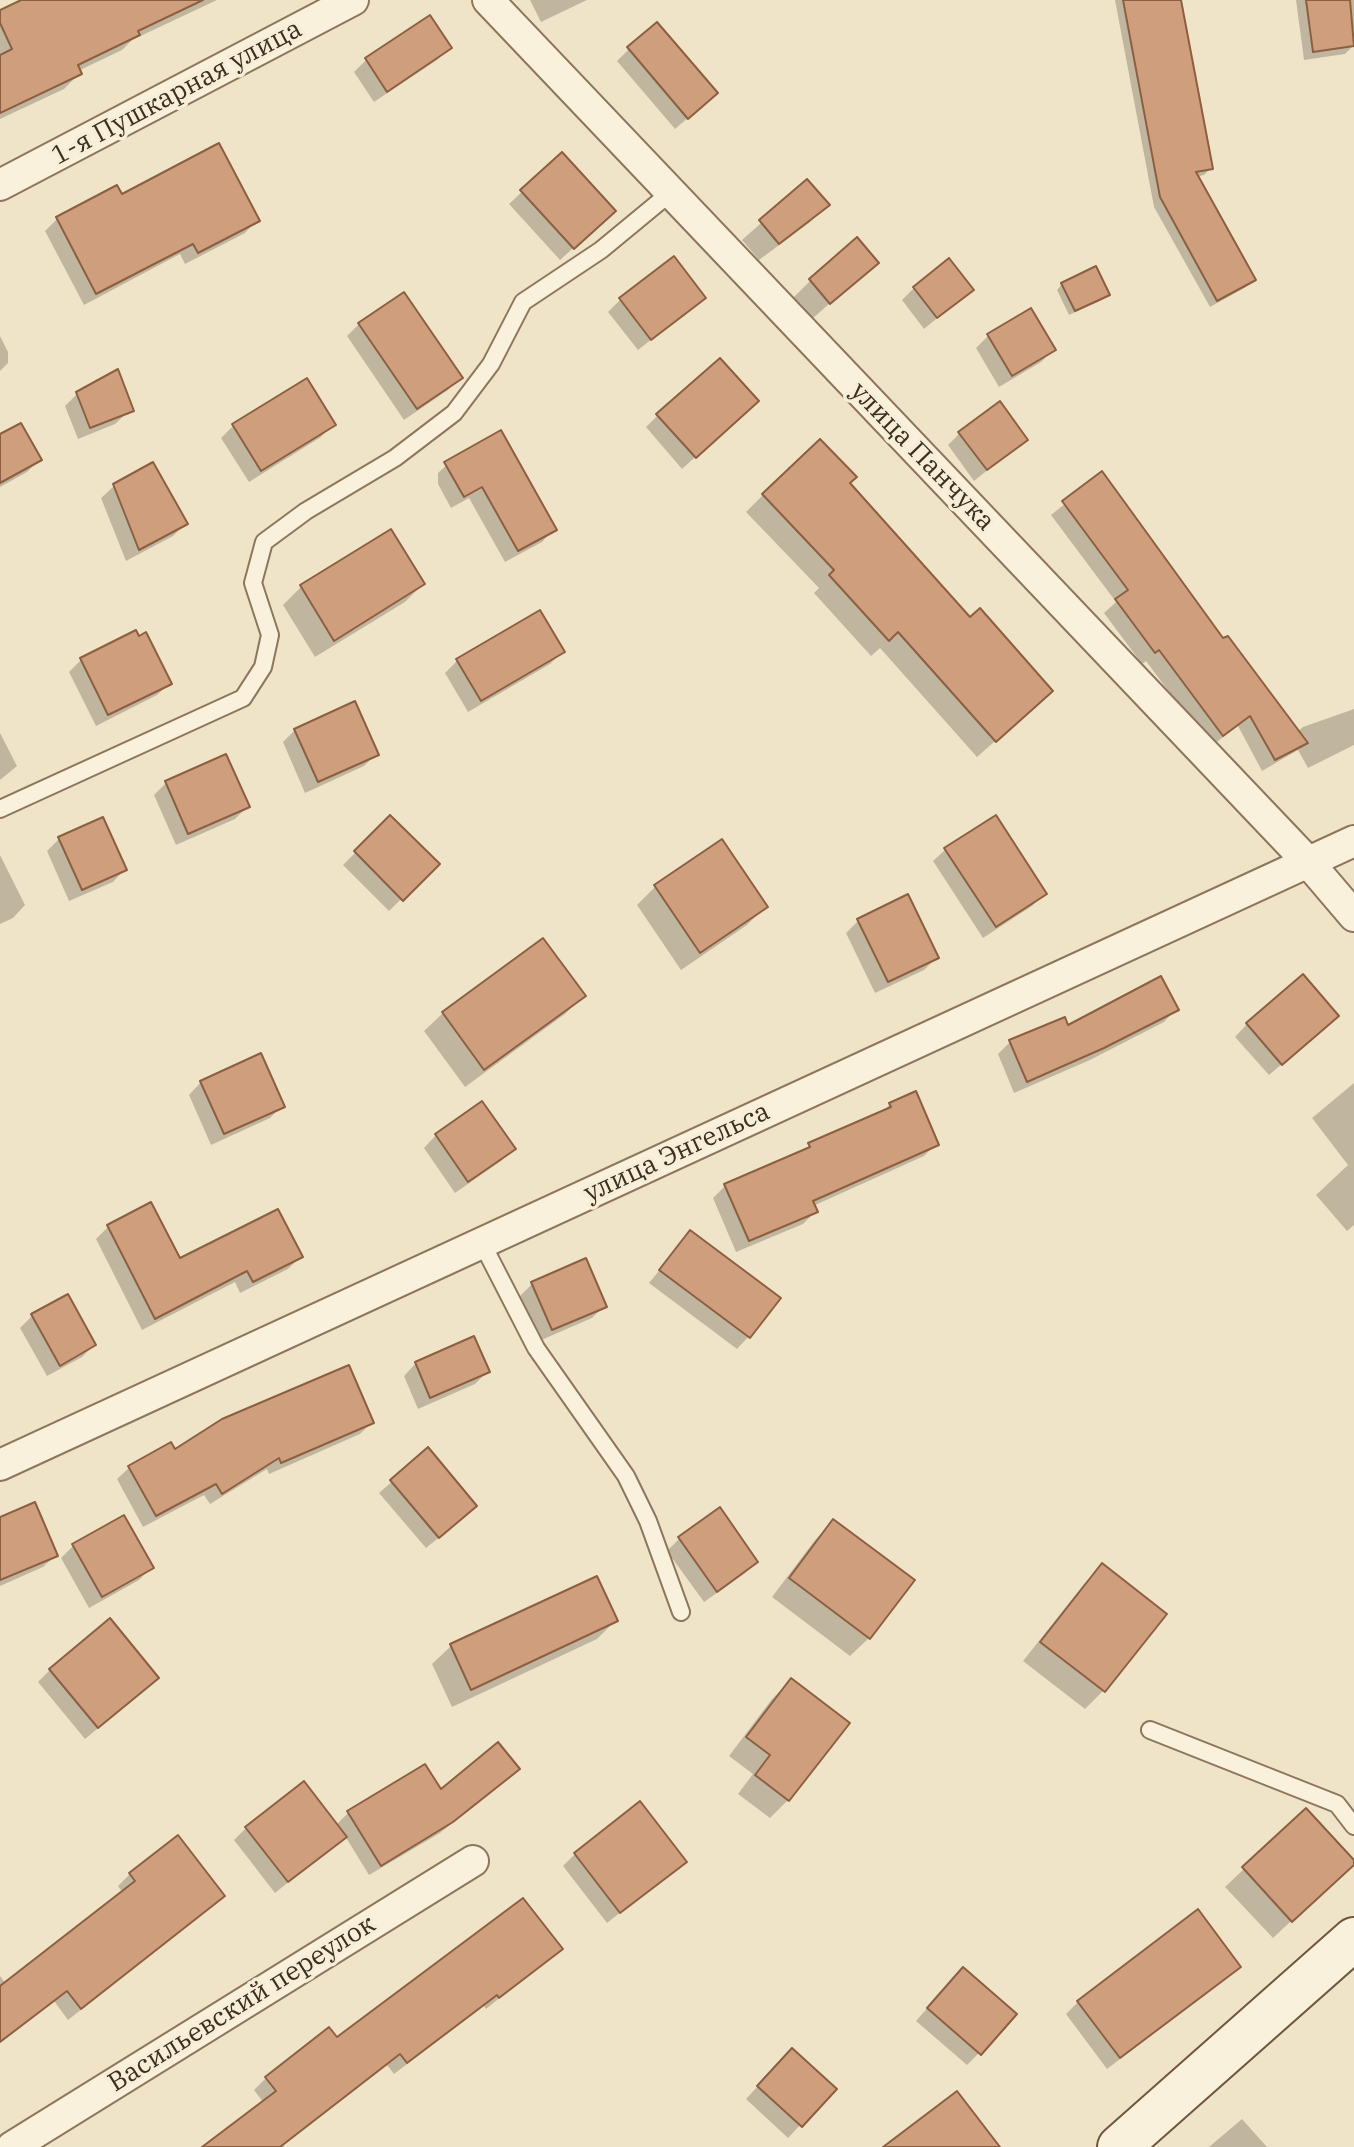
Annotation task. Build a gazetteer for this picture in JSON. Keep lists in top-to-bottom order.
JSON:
{
  "streets": {
    "street": [
      "1-я Пушкарная улица",
      "улица Панчука",
      "улица Энгельса",
      "Васильевский переулок"
    ]
  },
  "crossings": [
    ["улица Панчука", "улица Энгельса"]
  ]
}
